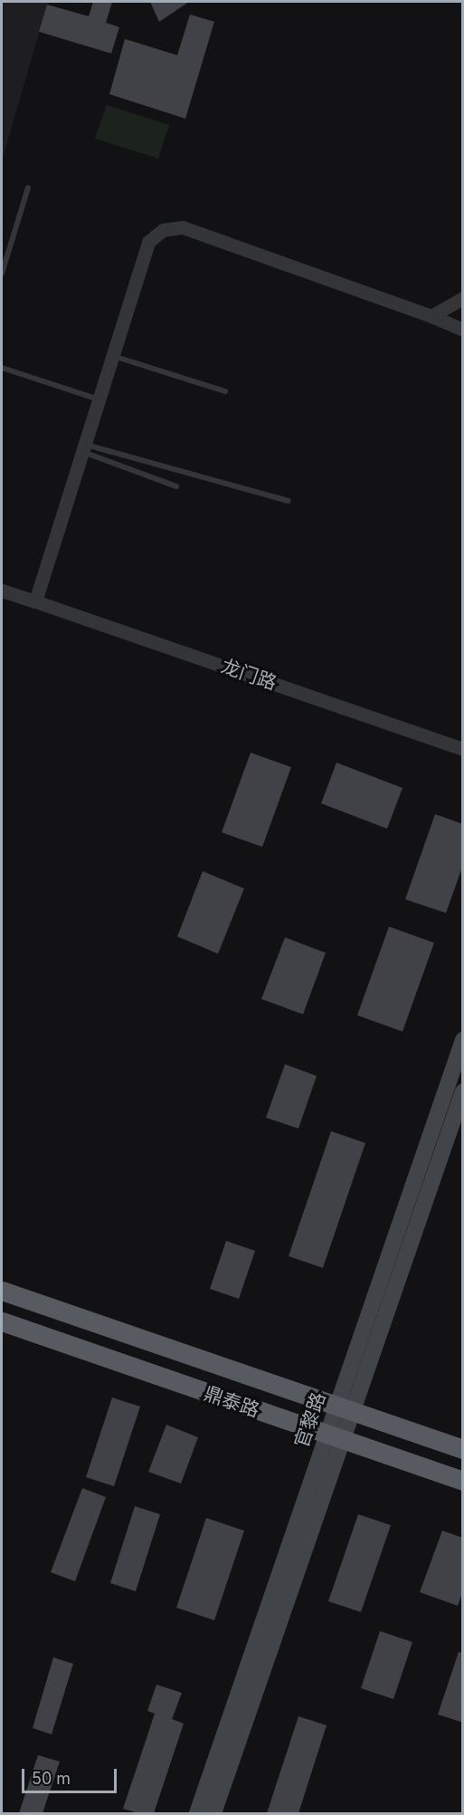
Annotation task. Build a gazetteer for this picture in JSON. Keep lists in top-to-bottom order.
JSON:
{
  "streets": {
    "highway": ["鼎泰路"],
    "main road": ["官黎路"],
    "street": ["龙门路"]
  },
  "crossings": [
    ["鼎泰路", "官黎路"]
  ],
  "scale_bar": "50 m"
}
